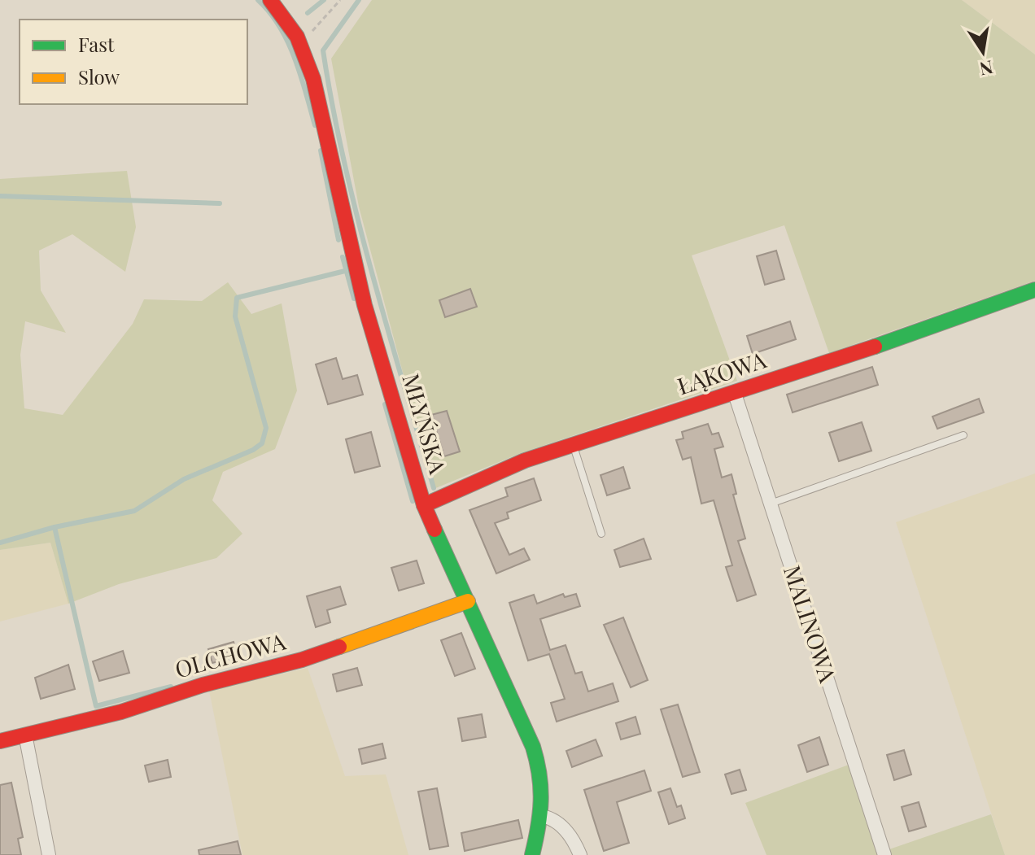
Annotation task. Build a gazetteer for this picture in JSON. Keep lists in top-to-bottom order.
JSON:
{
  "streets": {
    "street": [
      "ŁĄKOWA",
      "MŁYŃSKA",
      "MALINOWA",
      "OLCHOWA"
    ]
  },
  "crossings": [
    ["ŁĄKOWA", "MŁYŃSKA"],
    ["ŁĄKOWA", "MALINOWA"],
    ["MŁYŃSKA", "OLCHOWA"]
  ],
  "legend": ["Fast", "Slow"],
  "north": "bottom"
}
